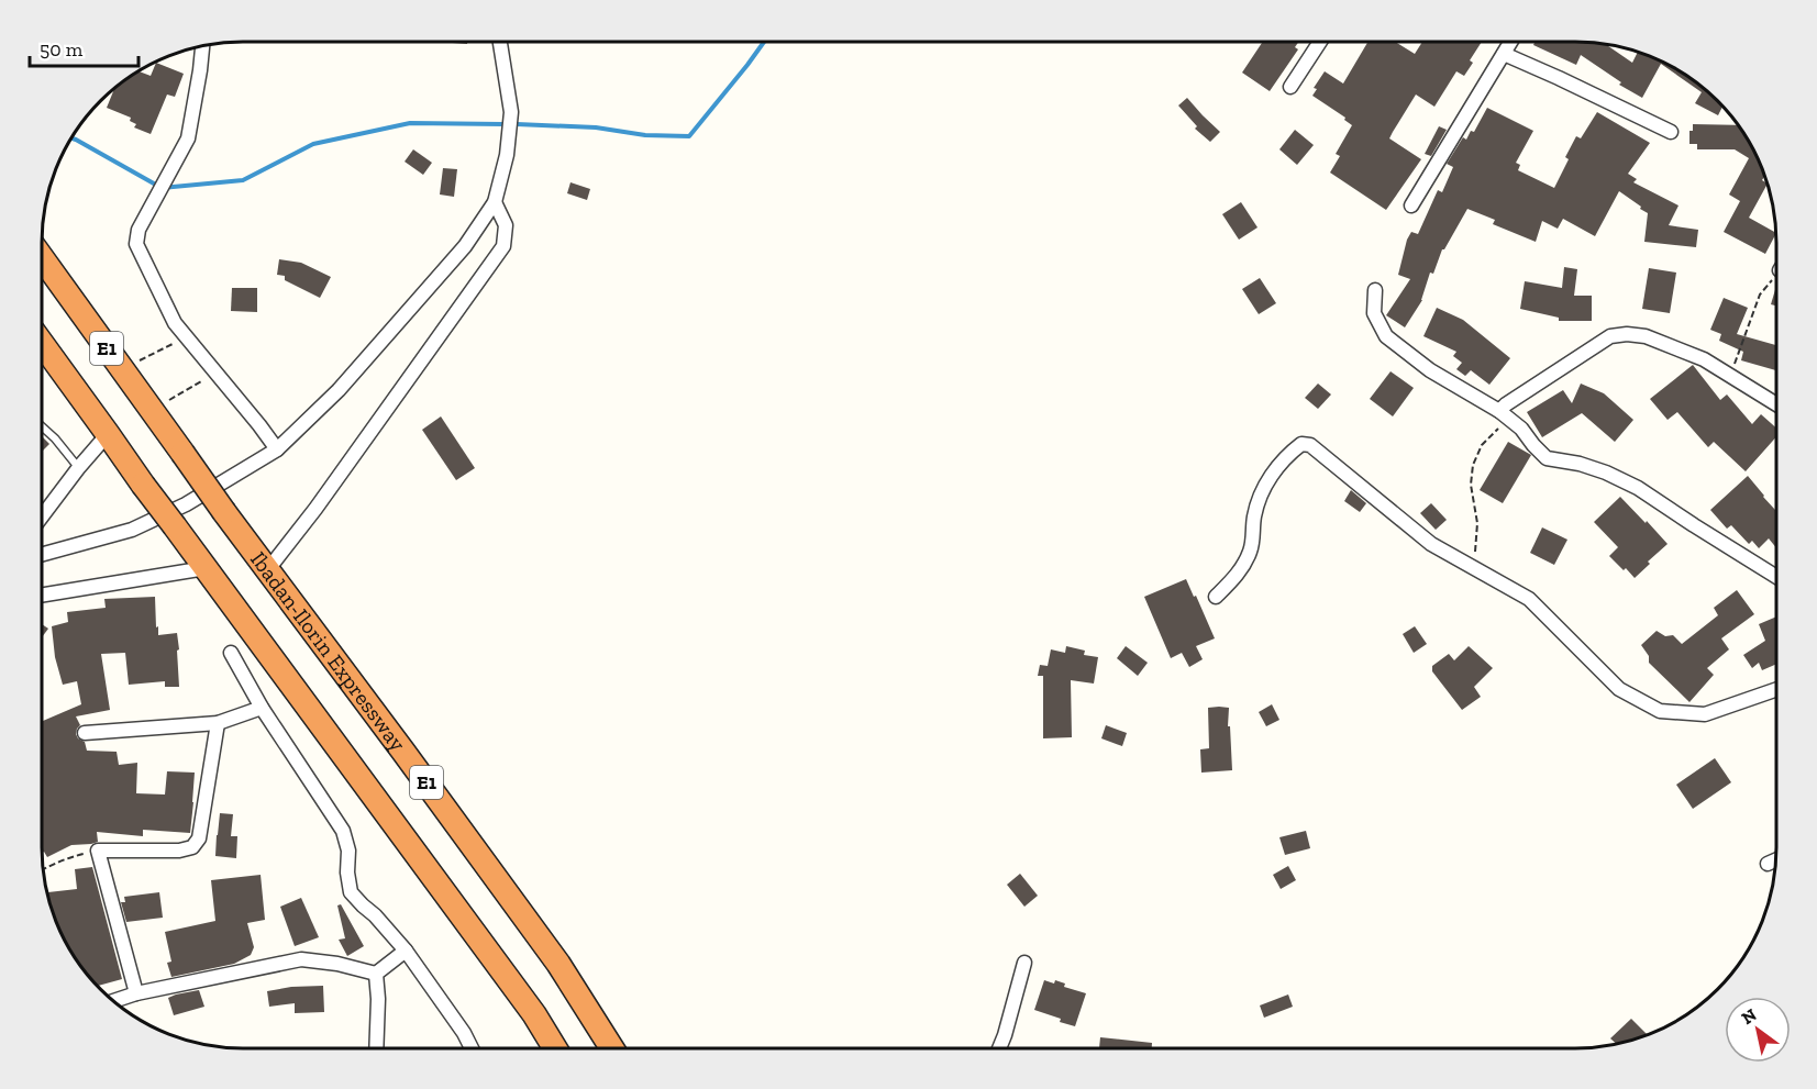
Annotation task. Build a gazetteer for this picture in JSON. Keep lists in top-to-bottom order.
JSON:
{
  "streets": {
    "highway": ["E1", "Ibadan-Ilorin Expressway"]
  },
  "scale_bar": "50 m",
  "north": "top left"
}
